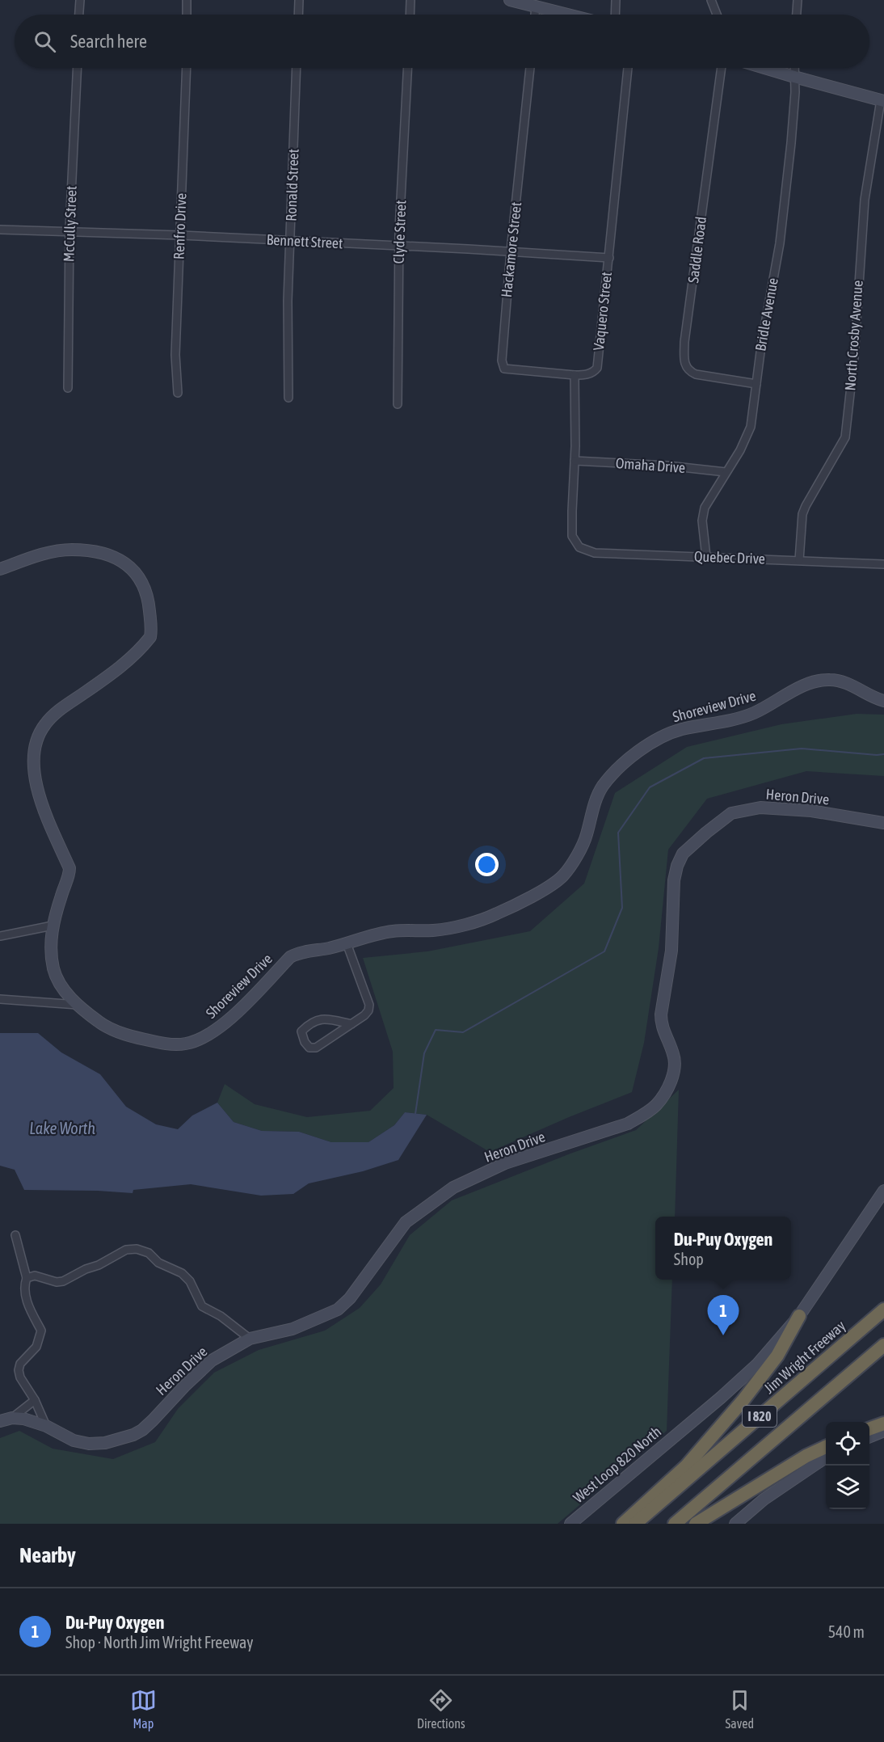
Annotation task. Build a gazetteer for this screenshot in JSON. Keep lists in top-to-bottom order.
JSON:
{
  "streets": {
    "highway": ["Jim Wright Freeway", "I 820"],
    "street": [
      "Ronald Street",
      "McCully Street",
      "Renfro Drive",
      "Clyde Street",
      "Bennett Street",
      "Hackamore Street",
      "Saddle Road",
      "Vaquero Street",
      "Bridle Avenue",
      "North Crosby Avenue",
      "Omaha Drive",
      "Quebec Drive",
      "Shoreview Drive",
      "Heron Drive",
      "West Loop 820 North"
    ]
  },
  "crossings": [
    ["Ronald Street", "Bennett Street"],
    ["McCully Street", "Bennett Street"],
    ["Renfro Drive", "Bennett Street"],
    ["Clyde Street", "Bennett Street"],
    ["Bennett Street", "Hackamore Street"],
    ["Bennett Street", "Vaquero Street"],
    ["Hackamore Street", "Vaquero Street"],
    ["Saddle Road", "Bridle Avenue"],
    ["Bridle Avenue", "Omaha Drive"],
    ["Bridle Avenue", "Quebec Drive"],
    ["North Crosby Avenue", "Quebec Drive"],
    ["Omaha Drive", "Quebec Drive"]
  ],
  "water": ["Lake Worth"],
  "page": {
    "search": "Search here",
    "popup": ["Du-Puy Oxygen", "Shop"],
    "pins": "1",
    "heading": "Nearby",
    "list": [
      {
        "mark": "1",
        "name": "Du-Puy Oxygen",
        "note": "Shop · North Jim Wright Freeway",
        "value": "540 m"
      }
    ],
    "nav": ["Map", "Directions", "Saved"]
  }
}
